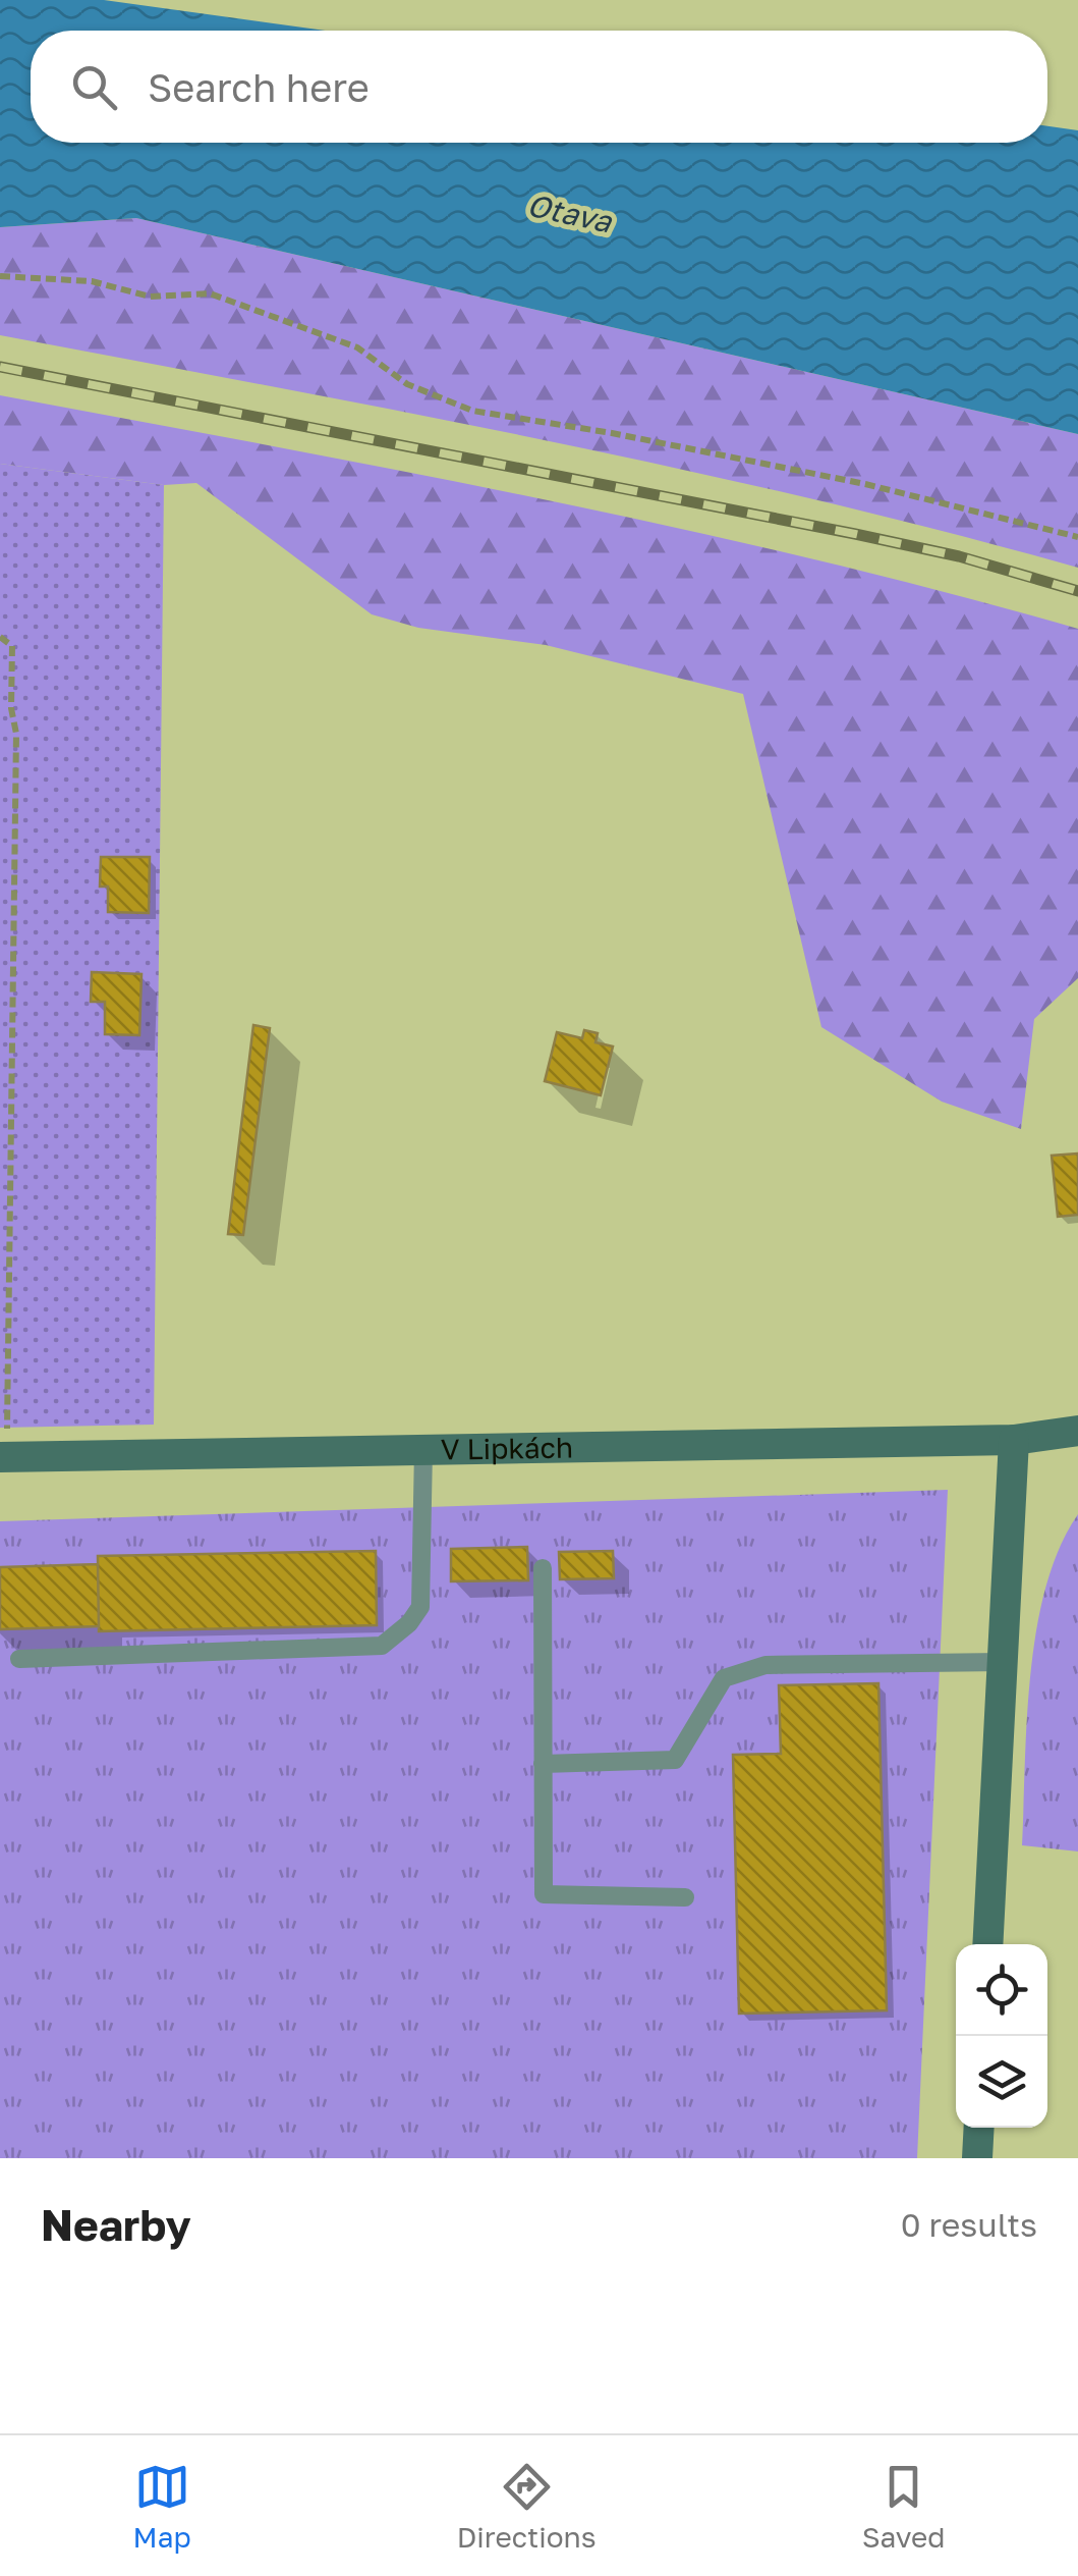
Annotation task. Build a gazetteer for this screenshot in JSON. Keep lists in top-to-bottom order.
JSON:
{
  "streets": {
    "street": ["V Lipkách"]
  },
  "water": ["Otava"],
  "page": {
    "search": "Search here",
    "heading": ["Nearby", "0 results"],
    "nav": ["Map", "Directions", "Saved"]
  }
}
